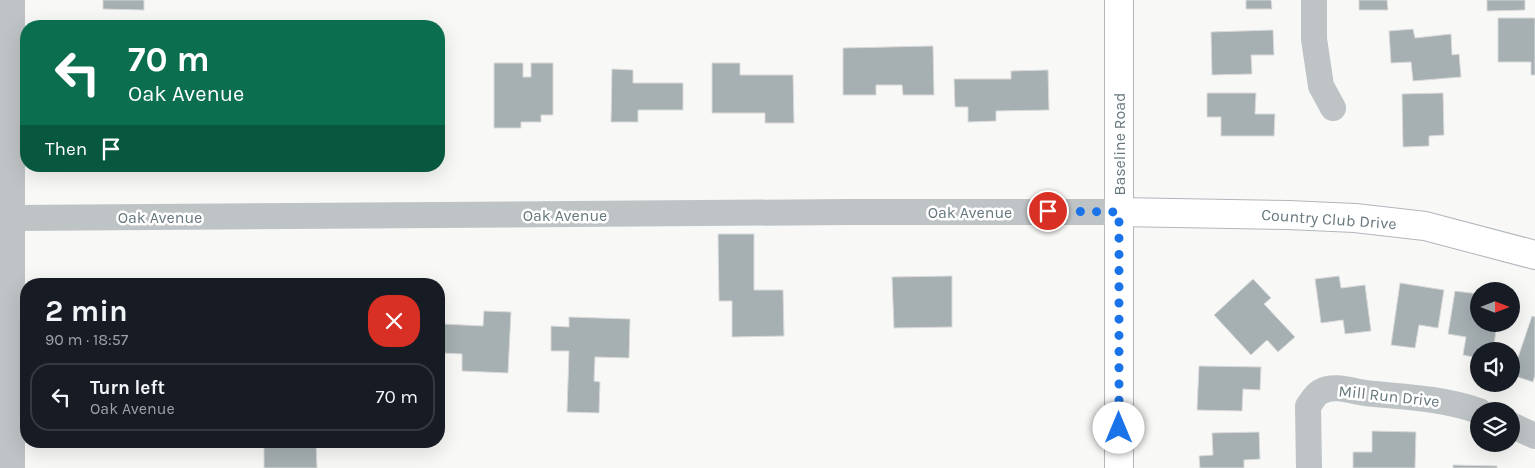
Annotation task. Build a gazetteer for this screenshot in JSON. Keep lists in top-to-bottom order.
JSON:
{
  "streets": {
    "main road": ["Baseline Road", "Country Club Drive"],
    "street": ["Oak Avenue", "Mill Run Drive"]
  },
  "crossings": [
    ["Baseline Road", "Oak Avenue"],
    ["Baseline Road", "Country Club Drive"],
    ["Oak Avenue", "Country Club Drive"]
  ],
  "north": "right",
  "page": {
    "turn": ["70 m", "Oak Avenue"],
    "then": "Then",
    "heading": ["2 min", "90 m · 18:57"],
    "list": [
      {
        "name": "Turn left",
        "note": "Oak Avenue",
        "value": "70 m"
      }
    ]
  }
}
